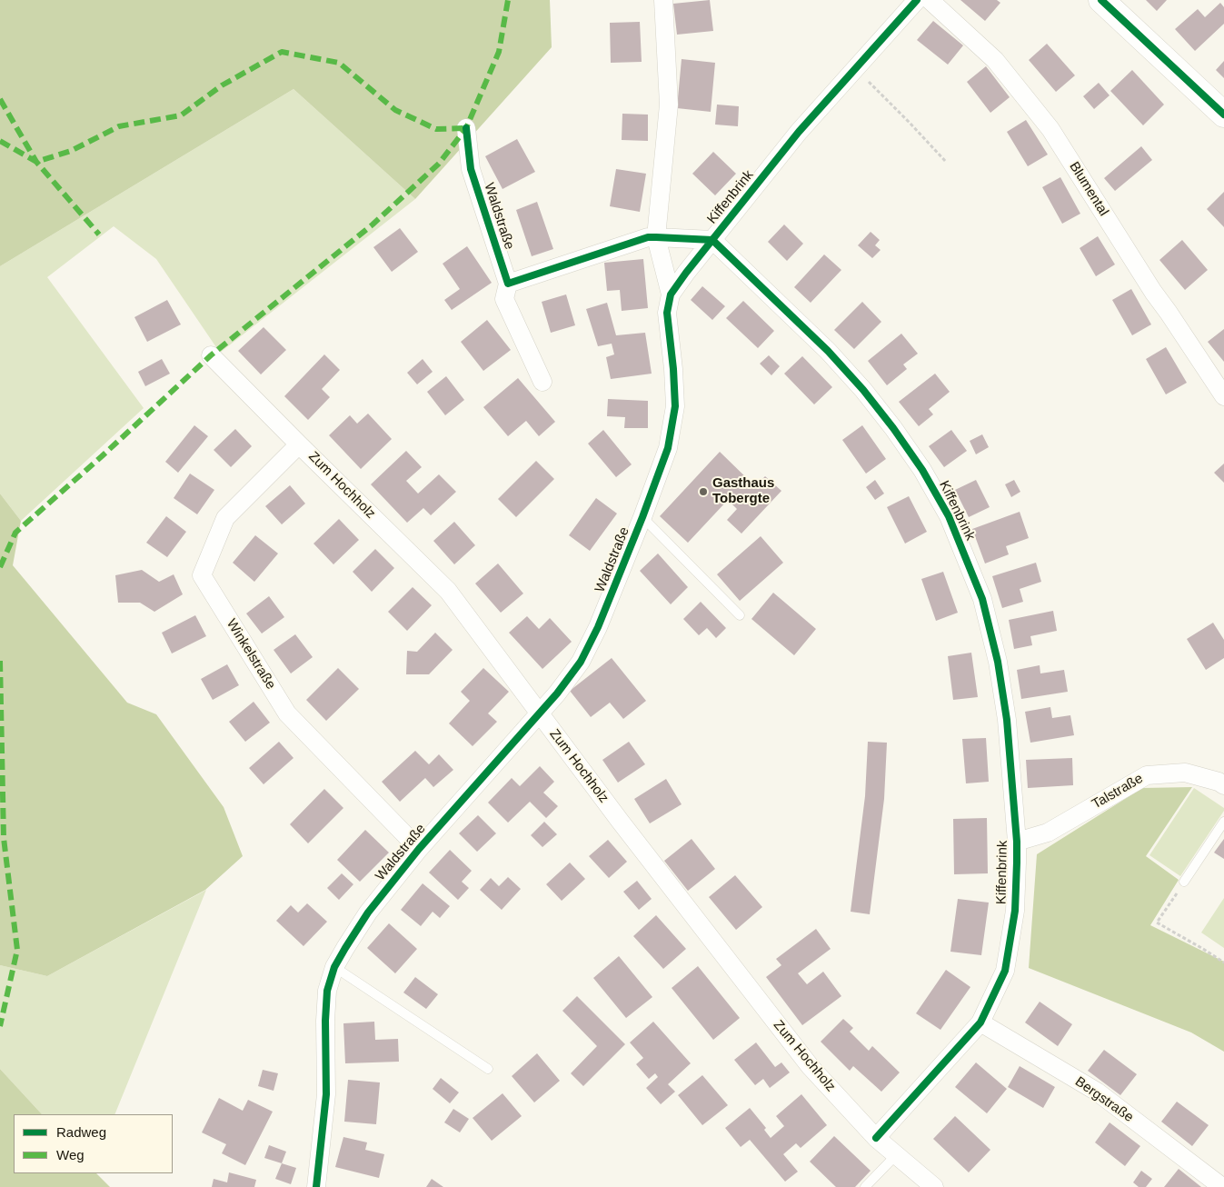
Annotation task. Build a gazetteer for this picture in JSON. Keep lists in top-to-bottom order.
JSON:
{
  "streets": {
    "street": [
      "Blumental",
      "Kiffenbrink",
      "Waldstraße",
      "Zum Hochholz",
      "Winkelstraße",
      "Talstraße",
      "Bergstraße"
    ]
  },
  "crossings": [
    ["Kiffenbrink", "Waldstraße"],
    ["Kiffenbrink", "Zum Hochholz"],
    ["Kiffenbrink", "Talstraße"],
    ["Kiffenbrink", "Bergstraße"],
    ["Waldstraße", "Zum Hochholz"],
    ["Waldstraße", "Winkelstraße"],
    ["Zum Hochholz", "Winkelstraße"]
  ],
  "places": ["Gasthaus Tobergte"],
  "legend": ["Radweg", "Weg"]
}
